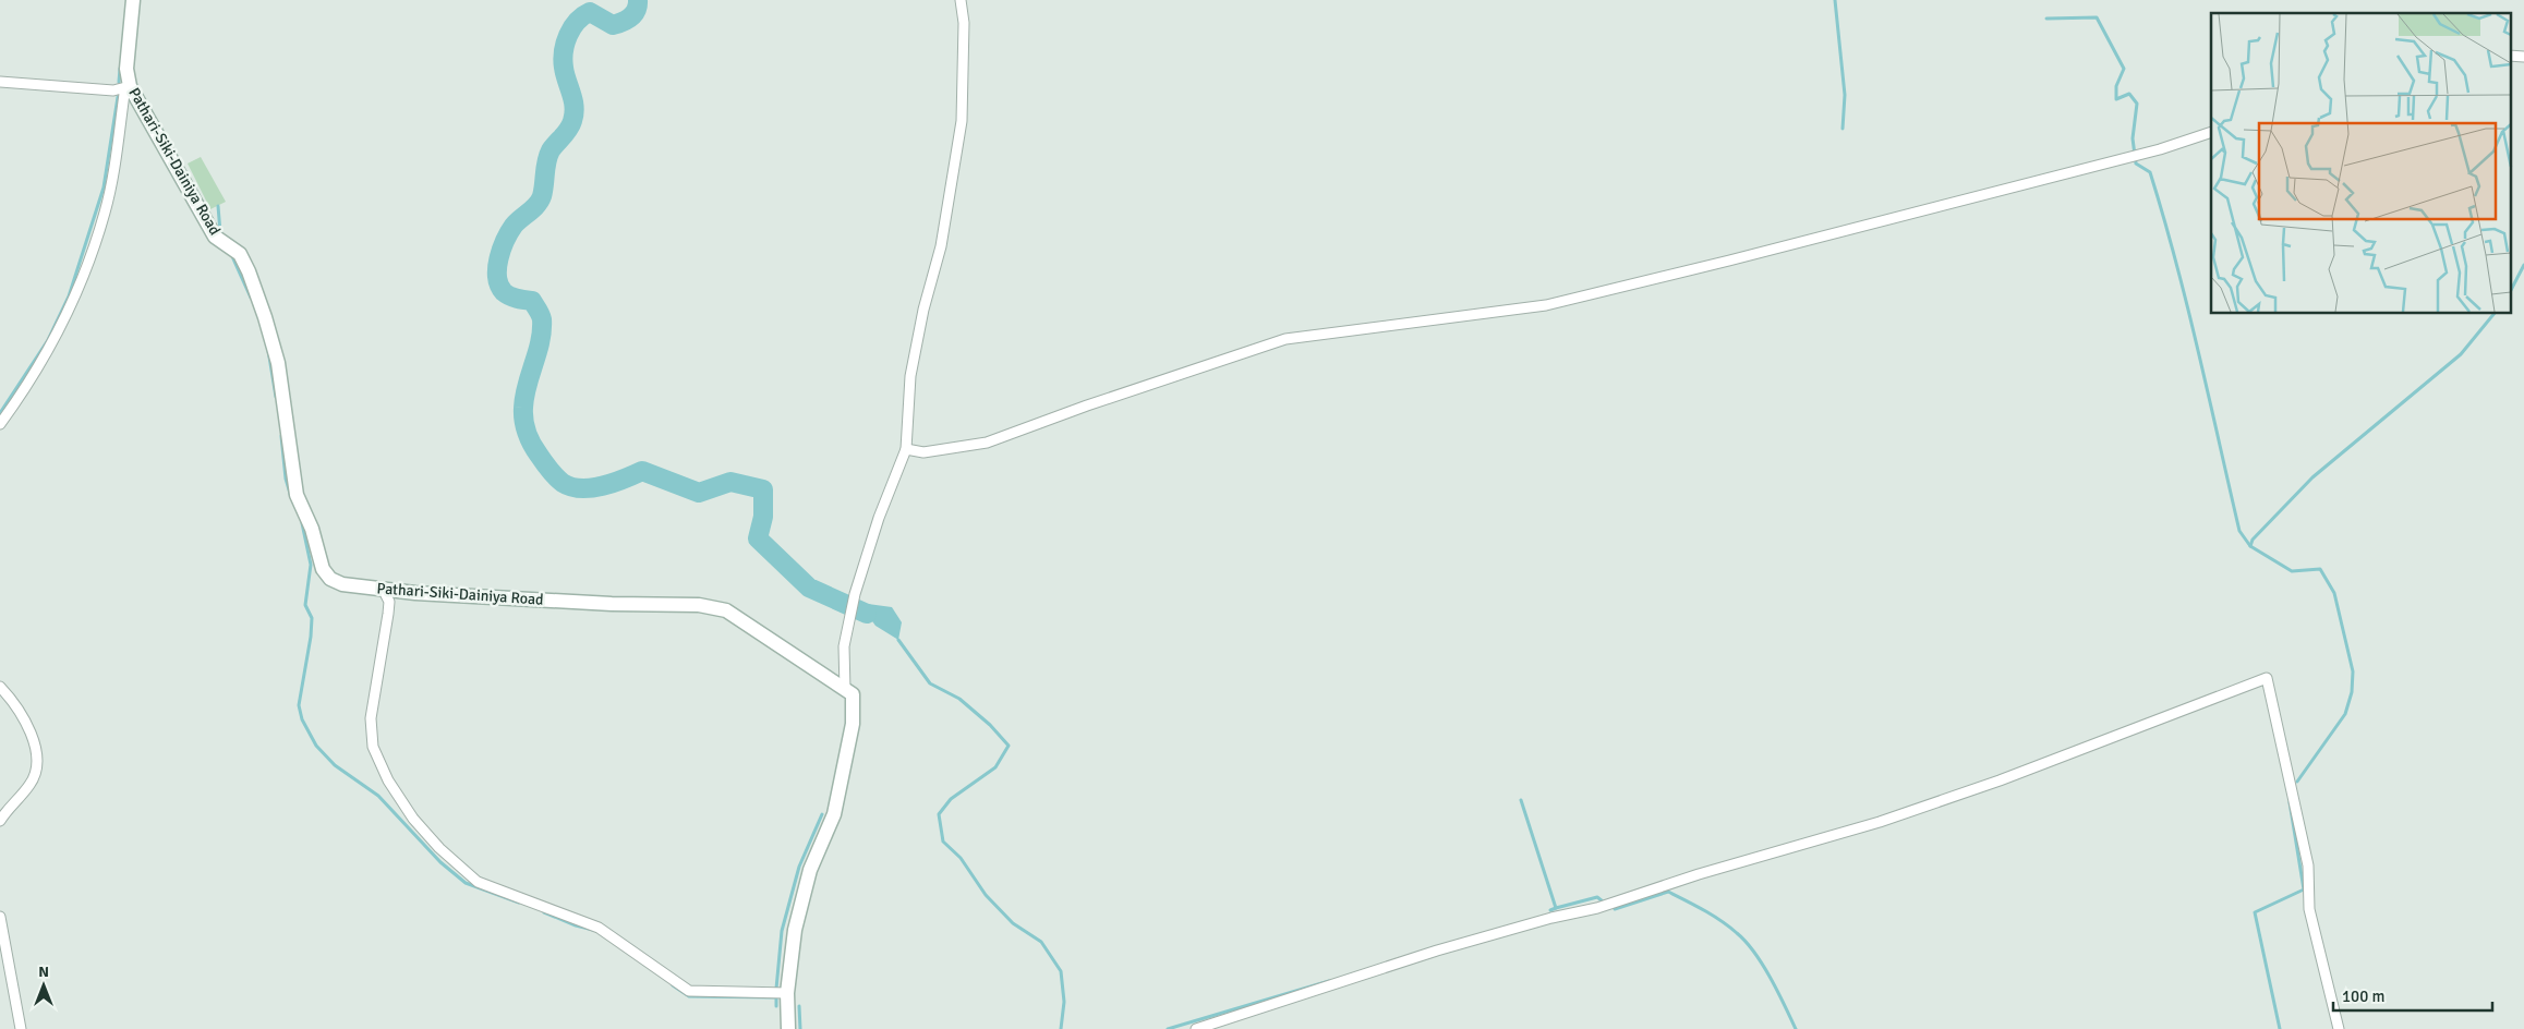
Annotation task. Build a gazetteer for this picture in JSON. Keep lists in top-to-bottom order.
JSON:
{
  "streets": {
    "main road": ["Pathari-Siki-Dainiya Road"]
  },
  "scale_bar": "100 m",
  "north": "top"
}
